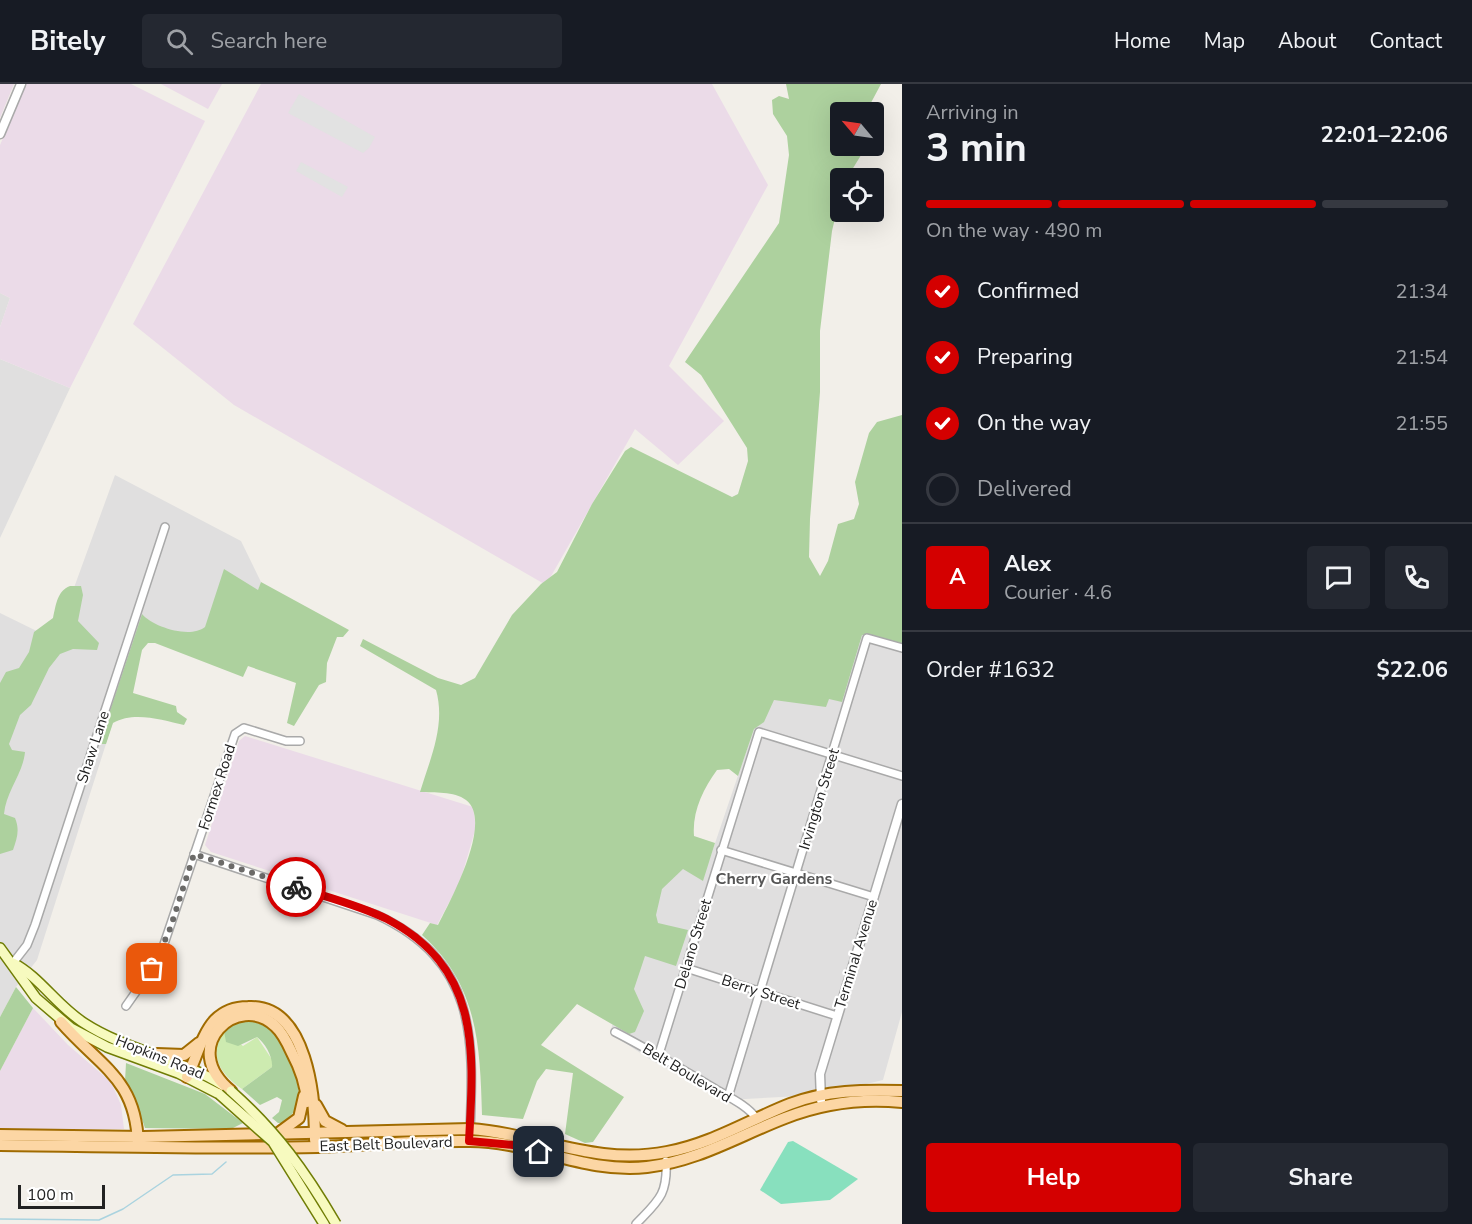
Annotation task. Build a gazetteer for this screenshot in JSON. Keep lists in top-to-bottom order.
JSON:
{
  "streets": {
    "main road": ["Hopkins Road", "East Belt Boulevard"],
    "street": [
      "Shaw Lane",
      "Formex Road",
      "Irvington Street",
      "Delano Street",
      "Terminal Avenue",
      "Berry Street",
      "Belt Boulevard"
    ]
  },
  "crossings": [
    ["Shaw Lane", "Hopkins Road"],
    ["Irvington Street", "Delano Street"],
    ["Irvington Street", "Berry Street"],
    ["Irvington Street", "Belt Boulevard"],
    ["Delano Street", "Berry Street"],
    ["Delano Street", "Belt Boulevard"],
    ["Terminal Avenue", "Berry Street"],
    ["Terminal Avenue", "East Belt Boulevard"],
    ["Belt Boulevard", "East Belt Boulevard"]
  ],
  "districts": ["Cherry Gardens"],
  "scale_bar": "100 m",
  "north": "top left",
  "page": {
    "header": "Bitely",
    "search": "Search here",
    "nav": [
      "Home",
      "Map",
      "About",
      "Contact"
    ],
    "heading": ["3 min", "Arriving in", "22:01–22:06"],
    "panel": [
      "Alex",
      "Courier · 4.6",
      "Order #1632",
      "$22.06"
    ],
    "bar": "On the way · 490 m",
    "list": [
      ["Confirmed", "21:34"],
      ["Preparing", "21:54"],
      ["On the way", "21:55"],
      "Delivered"
    ],
    "round": "A",
    "buttons": ["Help", "Share"],
    "scale": "100 m"
  }
}
